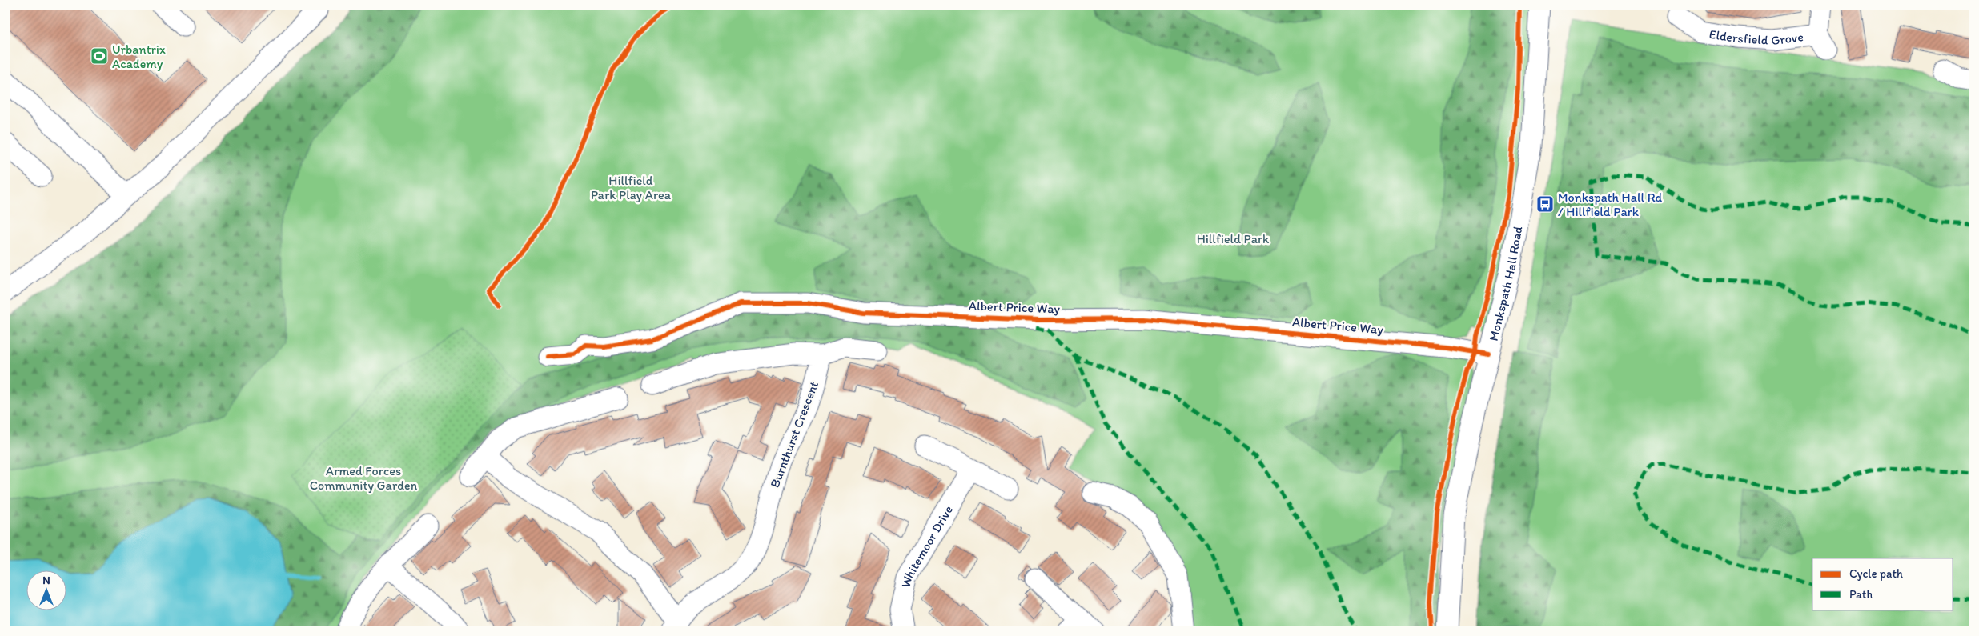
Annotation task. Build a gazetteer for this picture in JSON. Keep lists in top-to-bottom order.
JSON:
{
  "streets": {
    "street": [
      "Eldersfield Grove",
      "Monkspath Hall Road",
      "Albert Price Way",
      "Burnthurst Crescent",
      "Whitemoor Drive"
    ]
  },
  "crossings": [
    ["Monkspath Hall Road", "Albert Price Way"]
  ],
  "parks": ["Hillfield Park Play Area", "Hillfield Park", "Armed Forces Community Garden"],
  "places": {
    "sports": ["Urbantrix Academy"],
    "bus stop": ["Monkspath Hall Rd / Hillfield Park"]
  },
  "legend": ["Cycle path", "Path"],
  "north": "top"
}
